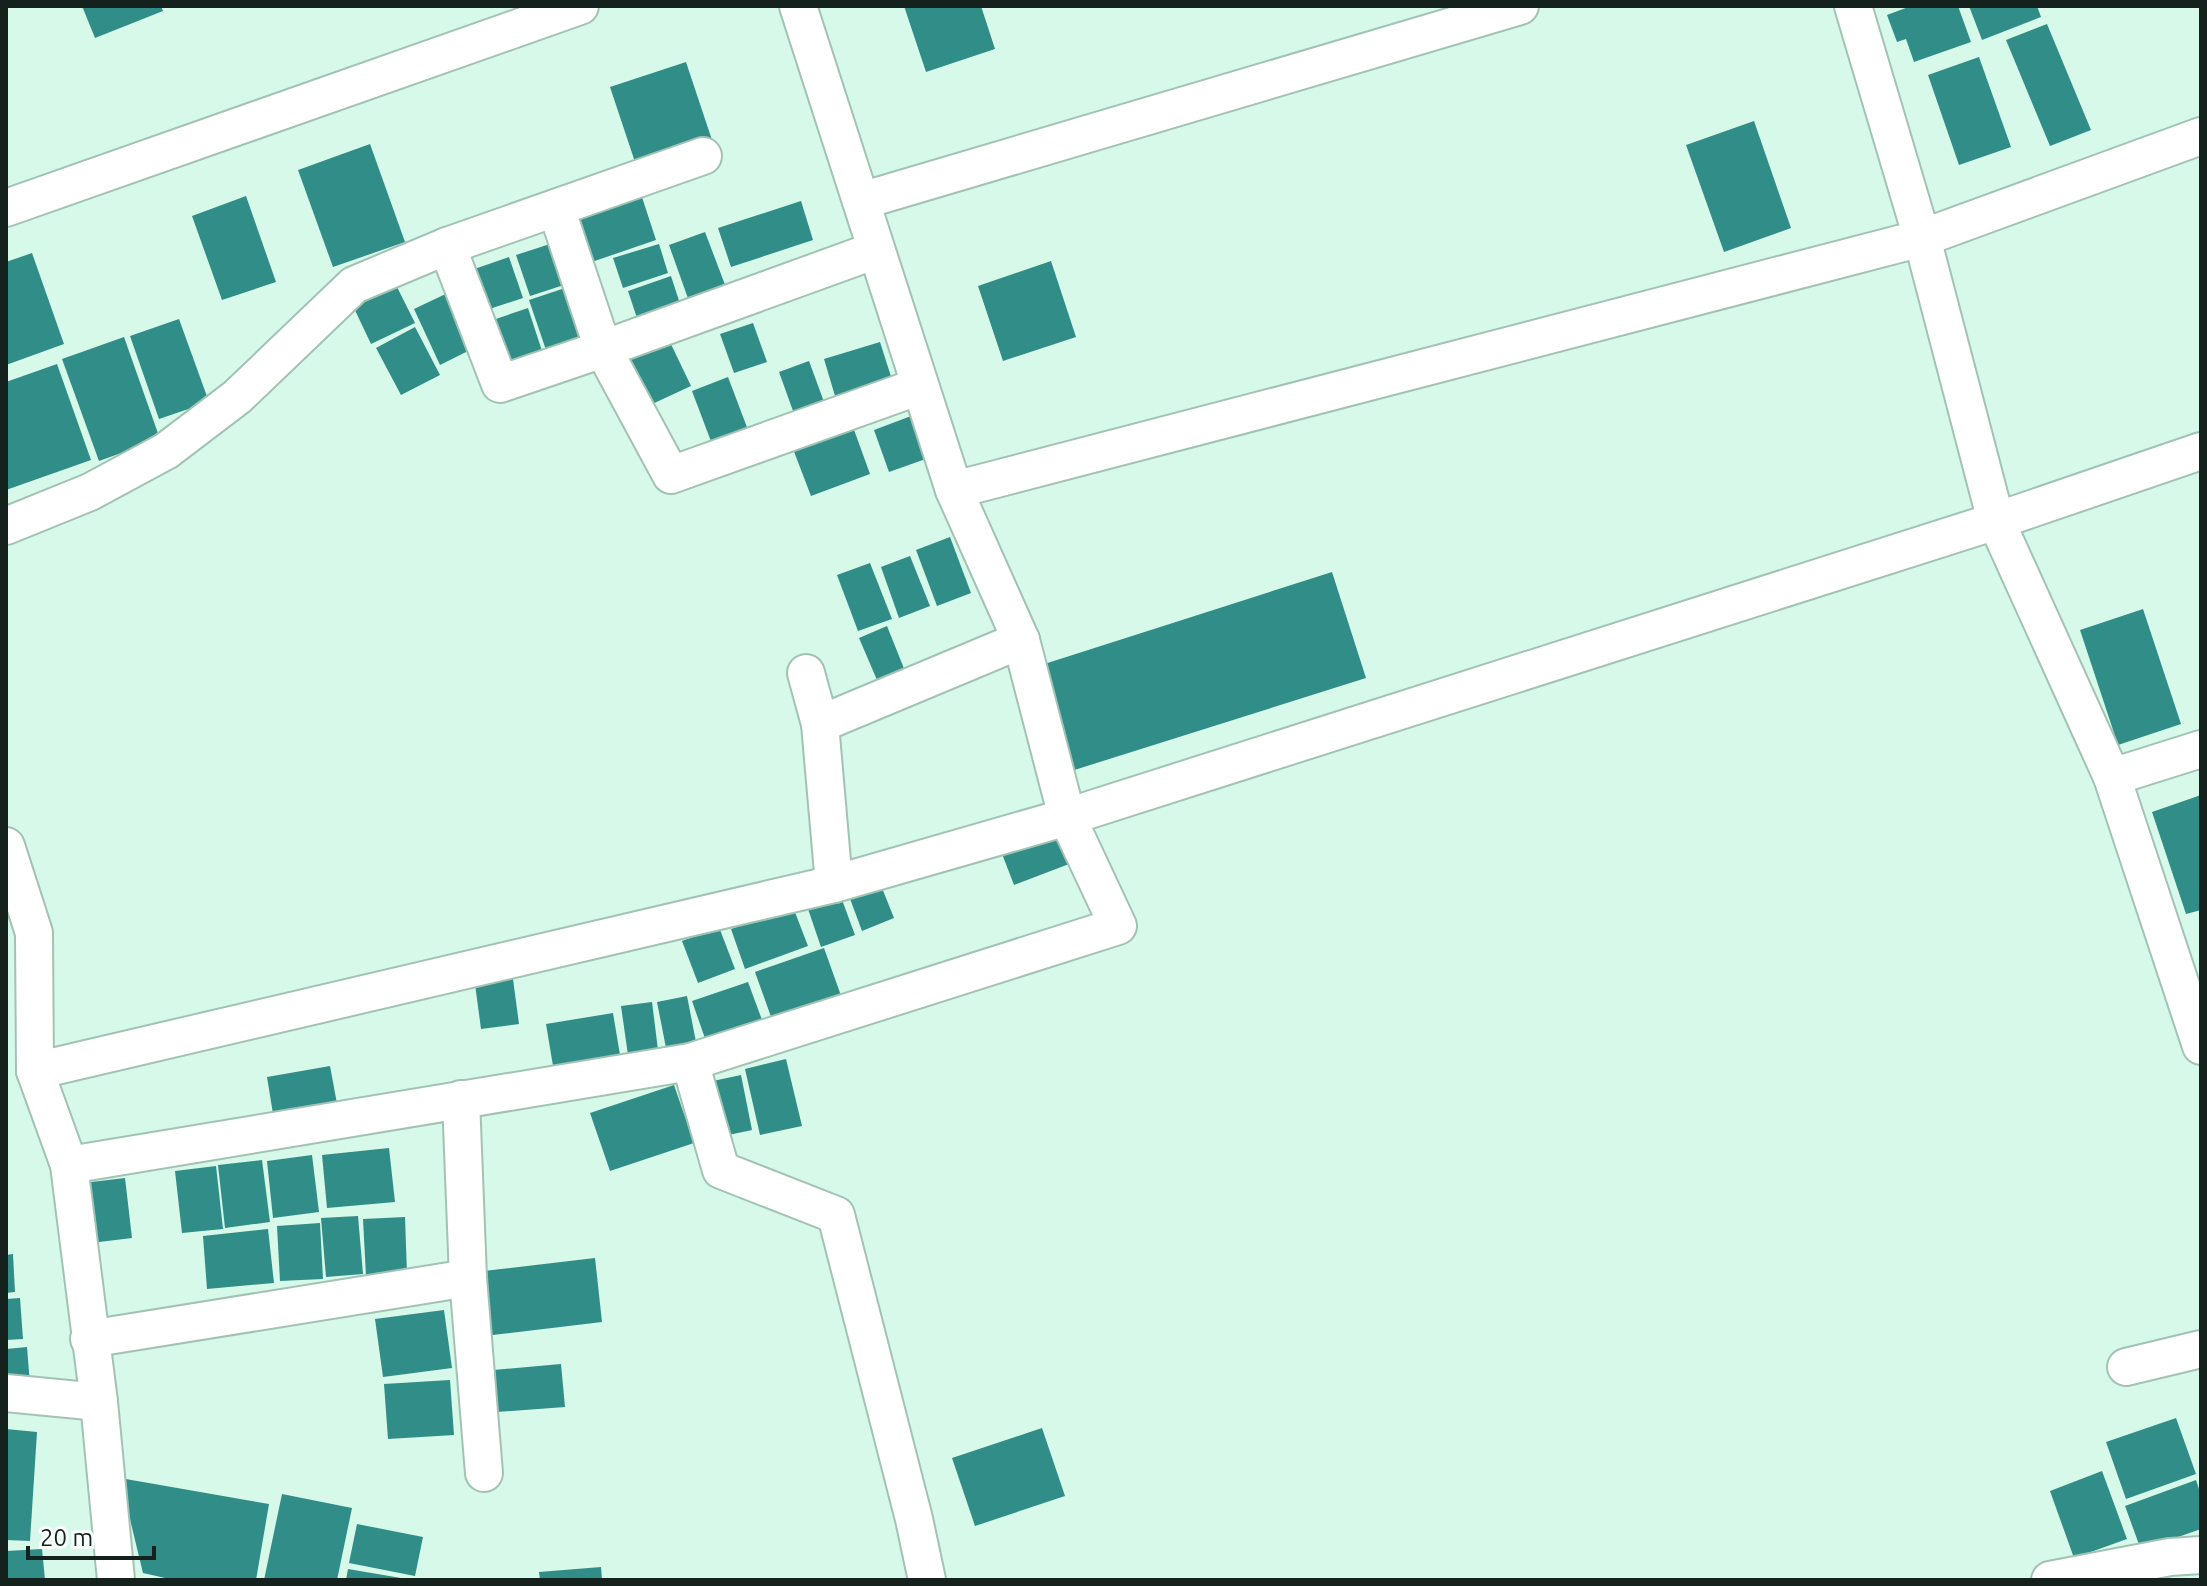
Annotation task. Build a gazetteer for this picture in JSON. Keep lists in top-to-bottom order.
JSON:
{
  "scale_bar": "20 m"
}
